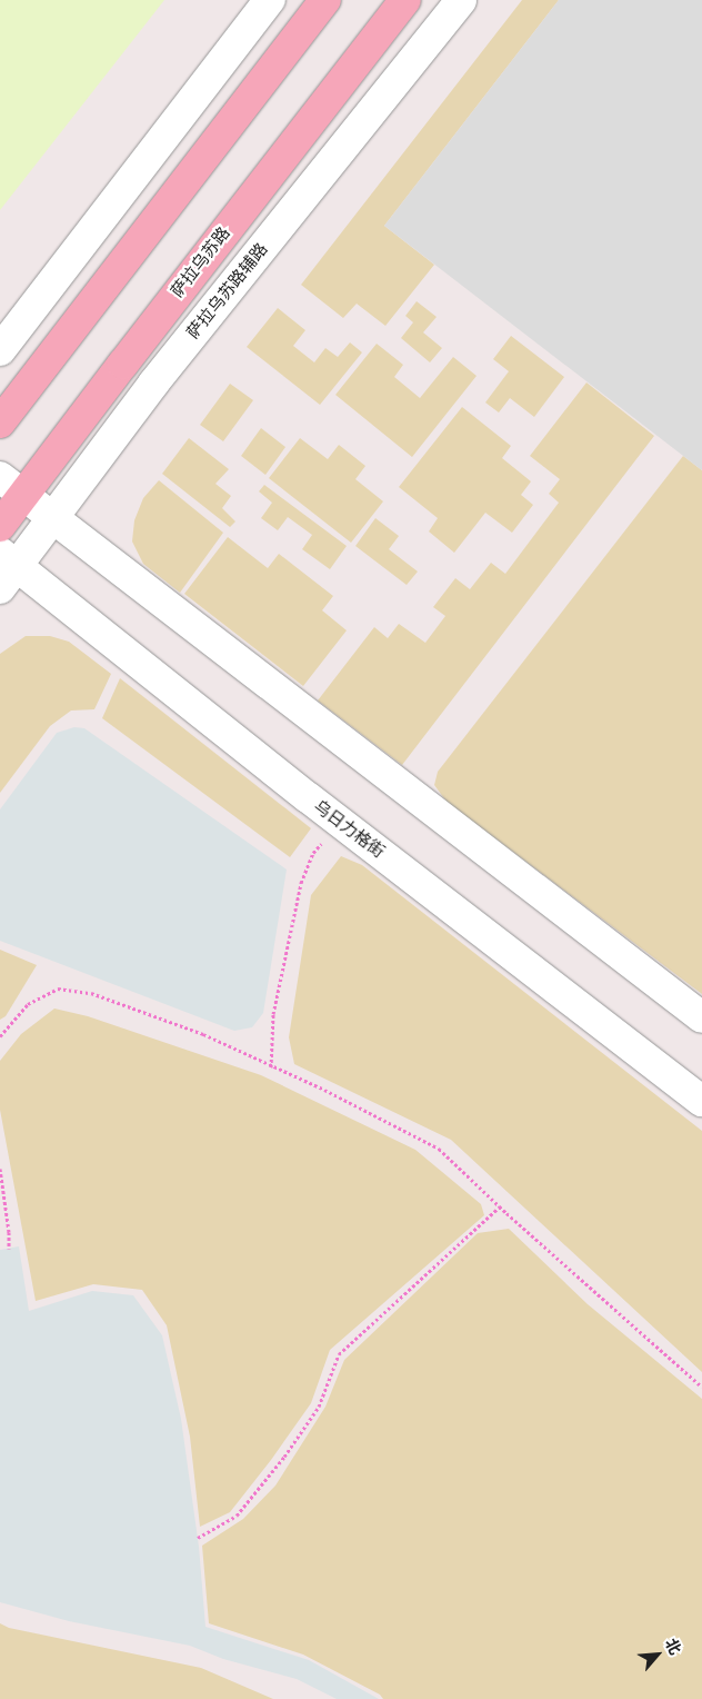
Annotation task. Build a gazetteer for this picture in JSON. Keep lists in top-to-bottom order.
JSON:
{
  "streets": {
    "main road": ["萨拉乌苏路"],
    "street": ["萨拉乌苏路辅路", "乌日力格街"]
  },
  "crossings": [
    ["萨拉乌苏路辅路", "乌日力格街"]
  ],
  "north": "top right"
}
